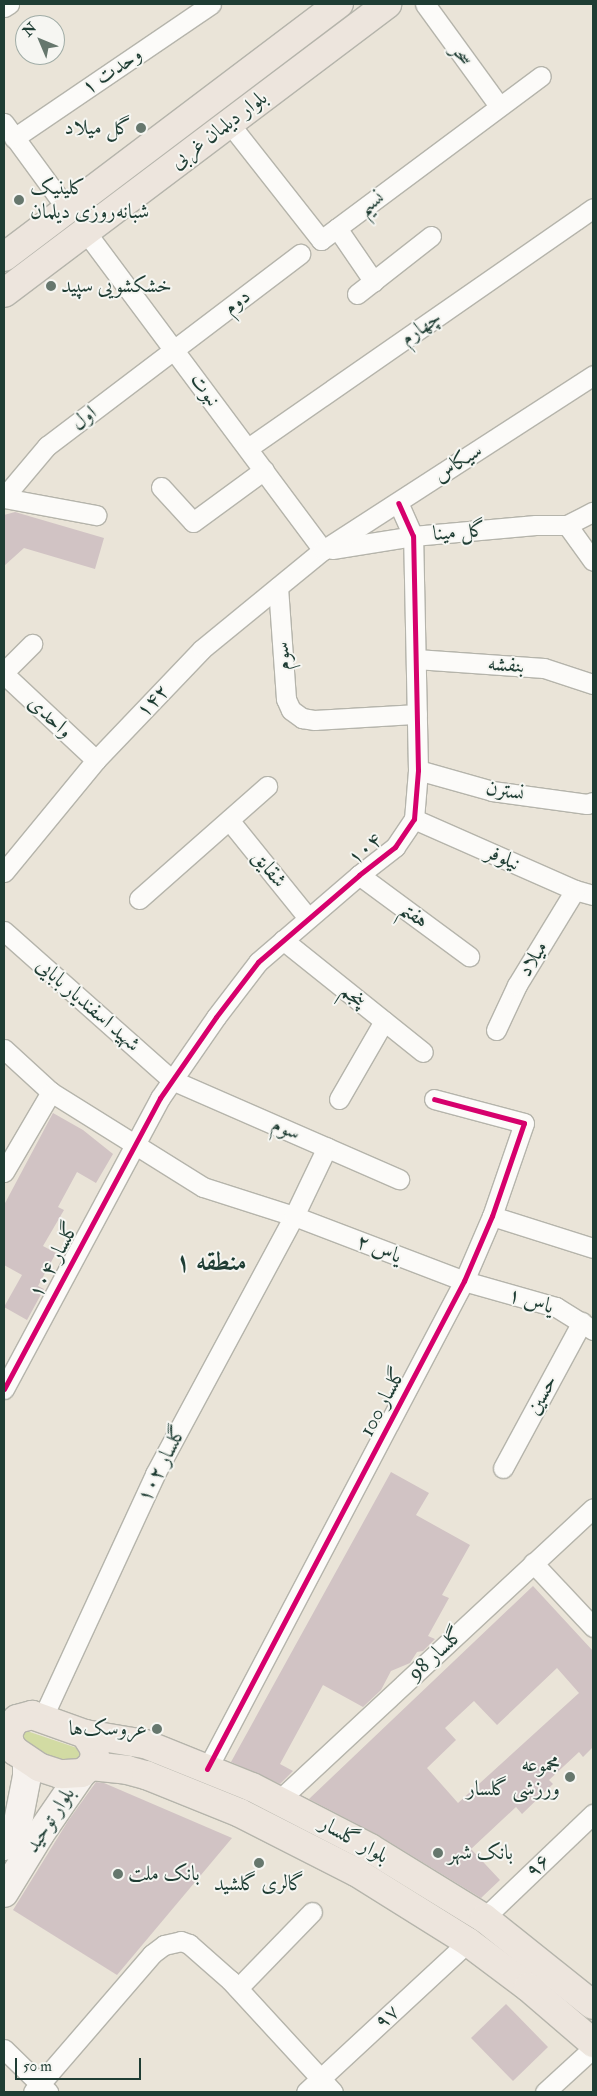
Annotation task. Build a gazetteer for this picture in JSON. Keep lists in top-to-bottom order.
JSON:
{
  "streets": {
    "main road": ["بلوار دیلمان غربی", "بلوار توحید", "بلوار گلسار"],
    "street": [
      "سحر",
      "وحدت ۱",
      "نسیم",
      "دوم",
      "چهارم",
      "نبوت",
      "اول",
      "سیکاس",
      "گل مینا",
      "سوم",
      "بنفشه",
      "۱۴۲",
      "واحدی",
      "نسترن",
      "۱۰۴",
      "نیلوفر",
      "شقایق",
      "هفتم",
      "میلاد",
      "پنجم",
      "شهید اسفندیار بابایی",
      "یاس ۲",
      "گلسار ۱۰۴",
      "یاس ۱",
      "حسین",
      "گلسار 100",
      "گلسار ۱۰۲",
      "گلسار 98",
      "۹۶",
      "۹۷"
    ]
  },
  "crossings": [
    ["سحر", "نسیم"],
    ["بلوار دیلمان غربی", "نسیم"],
    ["بلوار دیلمان غربی", "نبوت"],
    ["دوم", "نبوت"],
    ["دوم", "اول"],
    ["چهارم", "نبوت"],
    ["نبوت", "اول"],
    ["نبوت", "سیکاس"],
    ["نبوت", "گل مینا"],
    ["نبوت", "۱۴۲"],
    ["سیکاس", "گل مینا"],
    ["سیکاس", "۱۴۲"],
    ["سیکاس", "۱۰۴"],
    ["گل مینا", "۱۴۲"],
    ["گل مینا", "۱۰۴"],
    ["سوم", "۱۴۲"],
    ["سوم", "۱۰۴"],
    ["سوم", "شهید اسفندیار بابایی"],
    ["سوم", "گلسار ۱۰۲"],
    ["بنفشه", "۱۰۴"],
    ["۱۴۲", "واحدی"],
    ["نسترن", "۱۰۴"],
    ["۱۰۴", "نیلوفر"],
    ["۱۰۴", "شقایق"],
    ["۱۰۴", "هفتم"],
    ["۱۰۴", "پنجم"],
    ["۱۰۴", "شهید اسفندیار بابایی"],
    ["۱۰۴", "یاس ۲"],
    ["۱۰۴", "گلسار ۱۰۴"],
    ["نیلوفر", "میلاد"],
    ["یاس ۲", "گلسار ۱۰۴"],
    ["یاس ۲", "یاس ۱"],
    ["یاس ۲", "گلسار 100"],
    ["یاس ۲", "گلسار ۱۰۲"],
    ["یاس ۱", "حسین"],
    ["یاس ۱", "گلسار 100"],
    ["گلسار 100", "بلوار گلسار"],
    ["گلسار ۱۰۲", "بلوار گلسار"],
    ["گلسار 98", "بلوار گلسار"],
    ["بلوار توحید", "بلوار گلسار"],
    ["بلوار گلسار", "۹۶"],
    ["بلوار گلسار", "۹۷"]
  ],
  "districts": ["منطقه ۱"],
  "places": [
    "گل میلاد",
    "کلینیک شبانه‌روزی دیلمان",
    "خشکشویی سپید",
    "عروسک‌ها",
    "مجموعه ورزشی گلسار",
    "بانک شهر",
    "گالری گلشید",
    "بانک ملت"
  ],
  "scale_bar": "50 m",
  "north": "top left"
}
